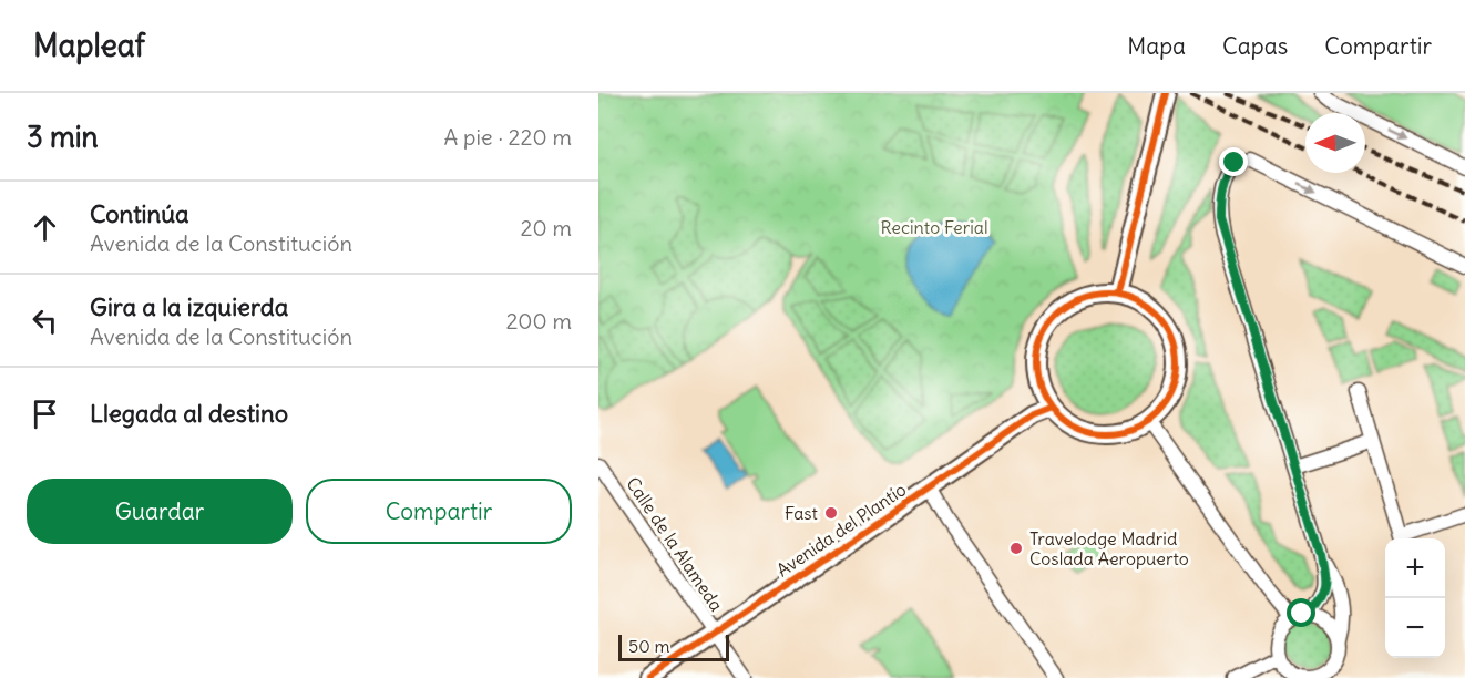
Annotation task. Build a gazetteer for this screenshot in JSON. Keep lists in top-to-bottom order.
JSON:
{
  "streets": {
    "street": ["Avenida del Plantío", "Calle de la Alameda"]
  },
  "crossings": [
    ["Avenida del Plantío", "Calle de la Alameda"]
  ],
  "parks": ["Recinto Ferial"],
  "places": ["Fast", "Travelodge Madrid Coslada Aeropuerto"],
  "scale_bar": "50 m",
  "north": "left",
  "page": {
    "header": "Mapleaf",
    "nav": ["Mapa", "Capas", "Compartir"],
    "heading": ["3 min", "A pie · 220 m"],
    "list": [
      ["Continúa", "Avenida de la Constitución", "20 m"],
      ["Gira a la izquierda", "Avenida de la Constitución", "200 m"],
      "Llegada al destino"
    ],
    "buttons": ["Guardar", "Compartir"],
    "map_buttons": ["+", "−"],
    "scale": "50 m"
  }
}
